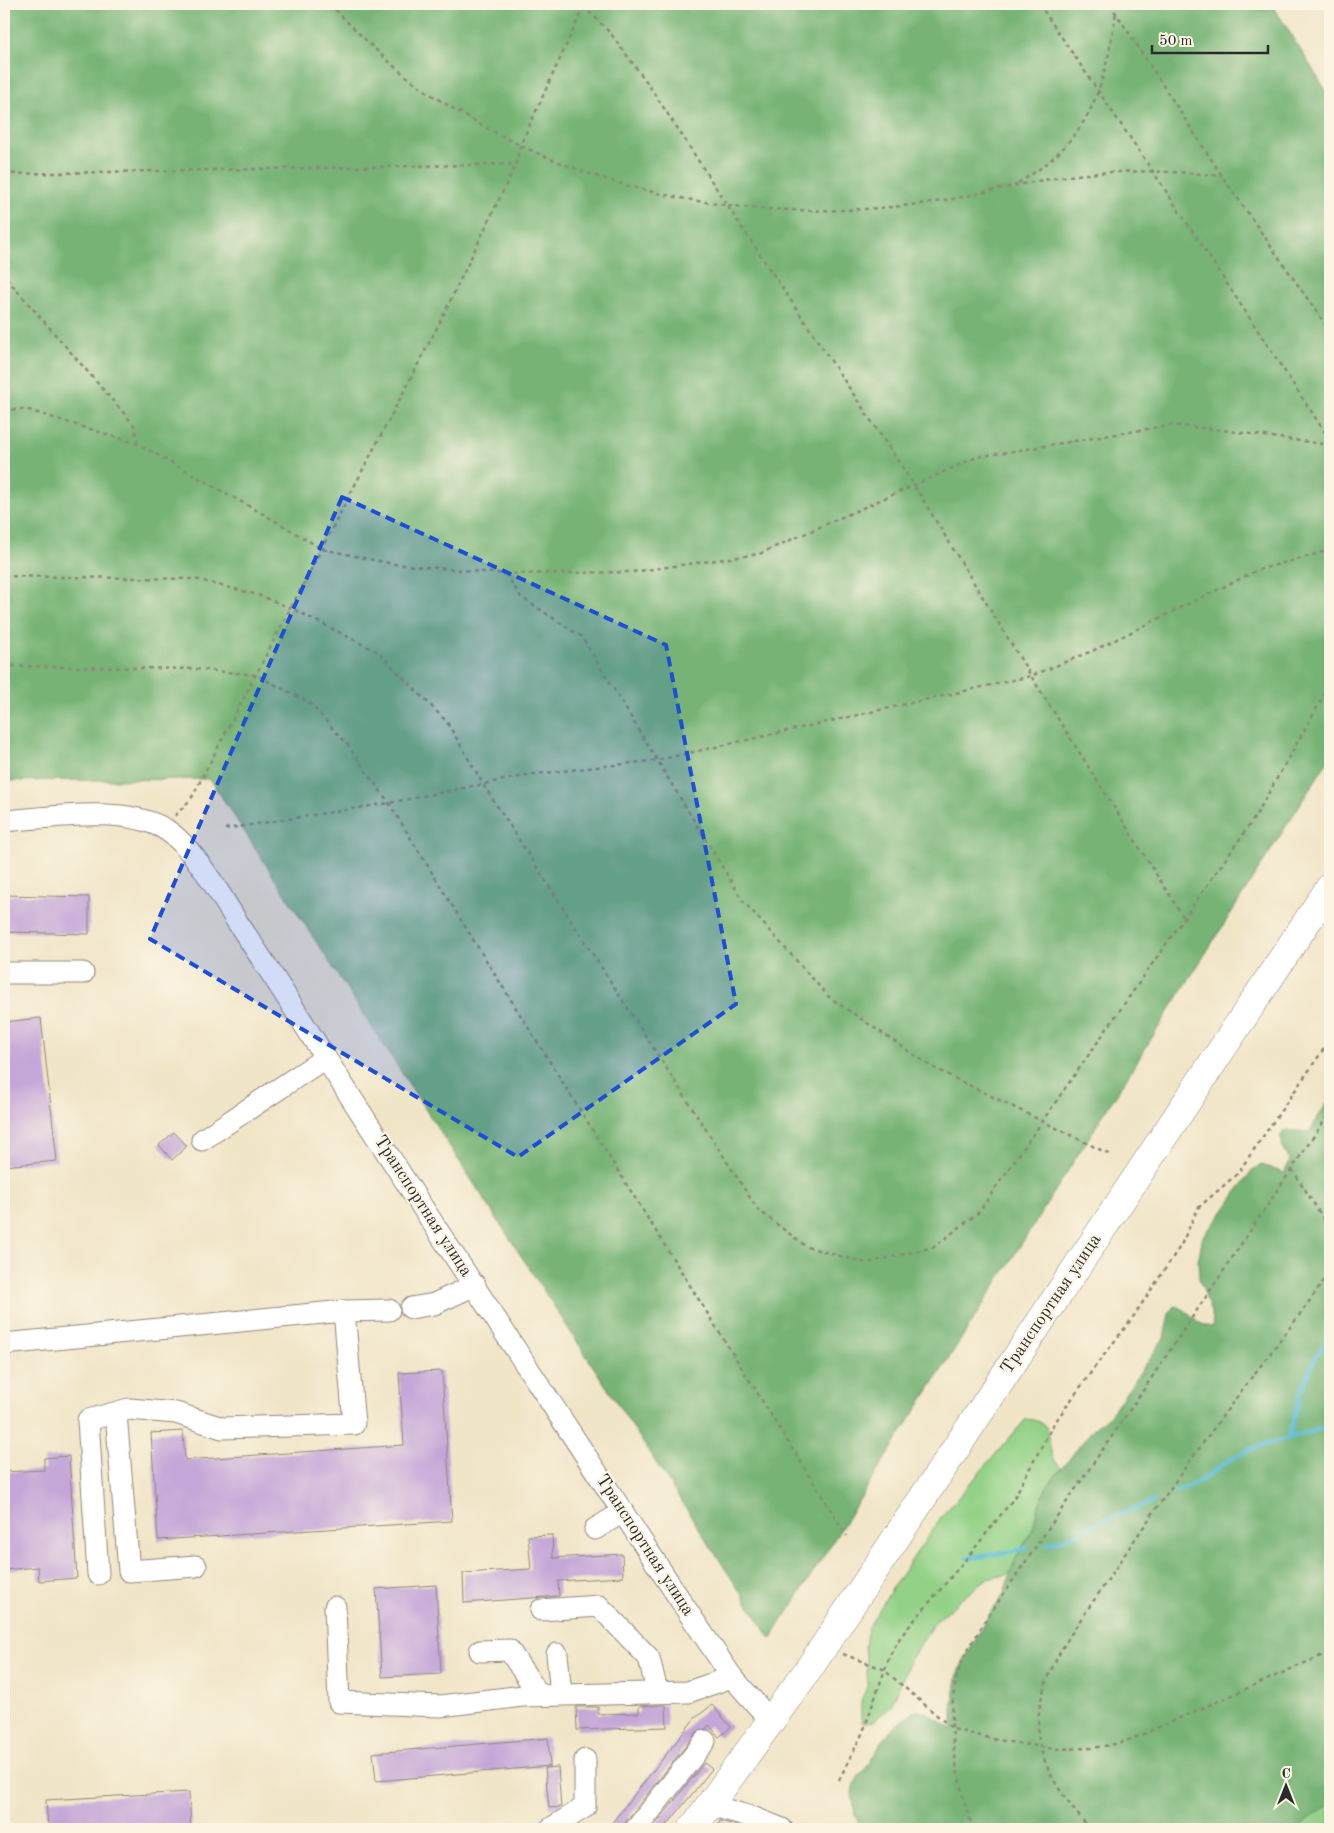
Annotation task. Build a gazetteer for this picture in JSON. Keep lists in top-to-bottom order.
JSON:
{
  "streets": {
    "main road": ["Транспортная улица"]
  },
  "scale_bar": "50 m",
  "north": "top"
}
